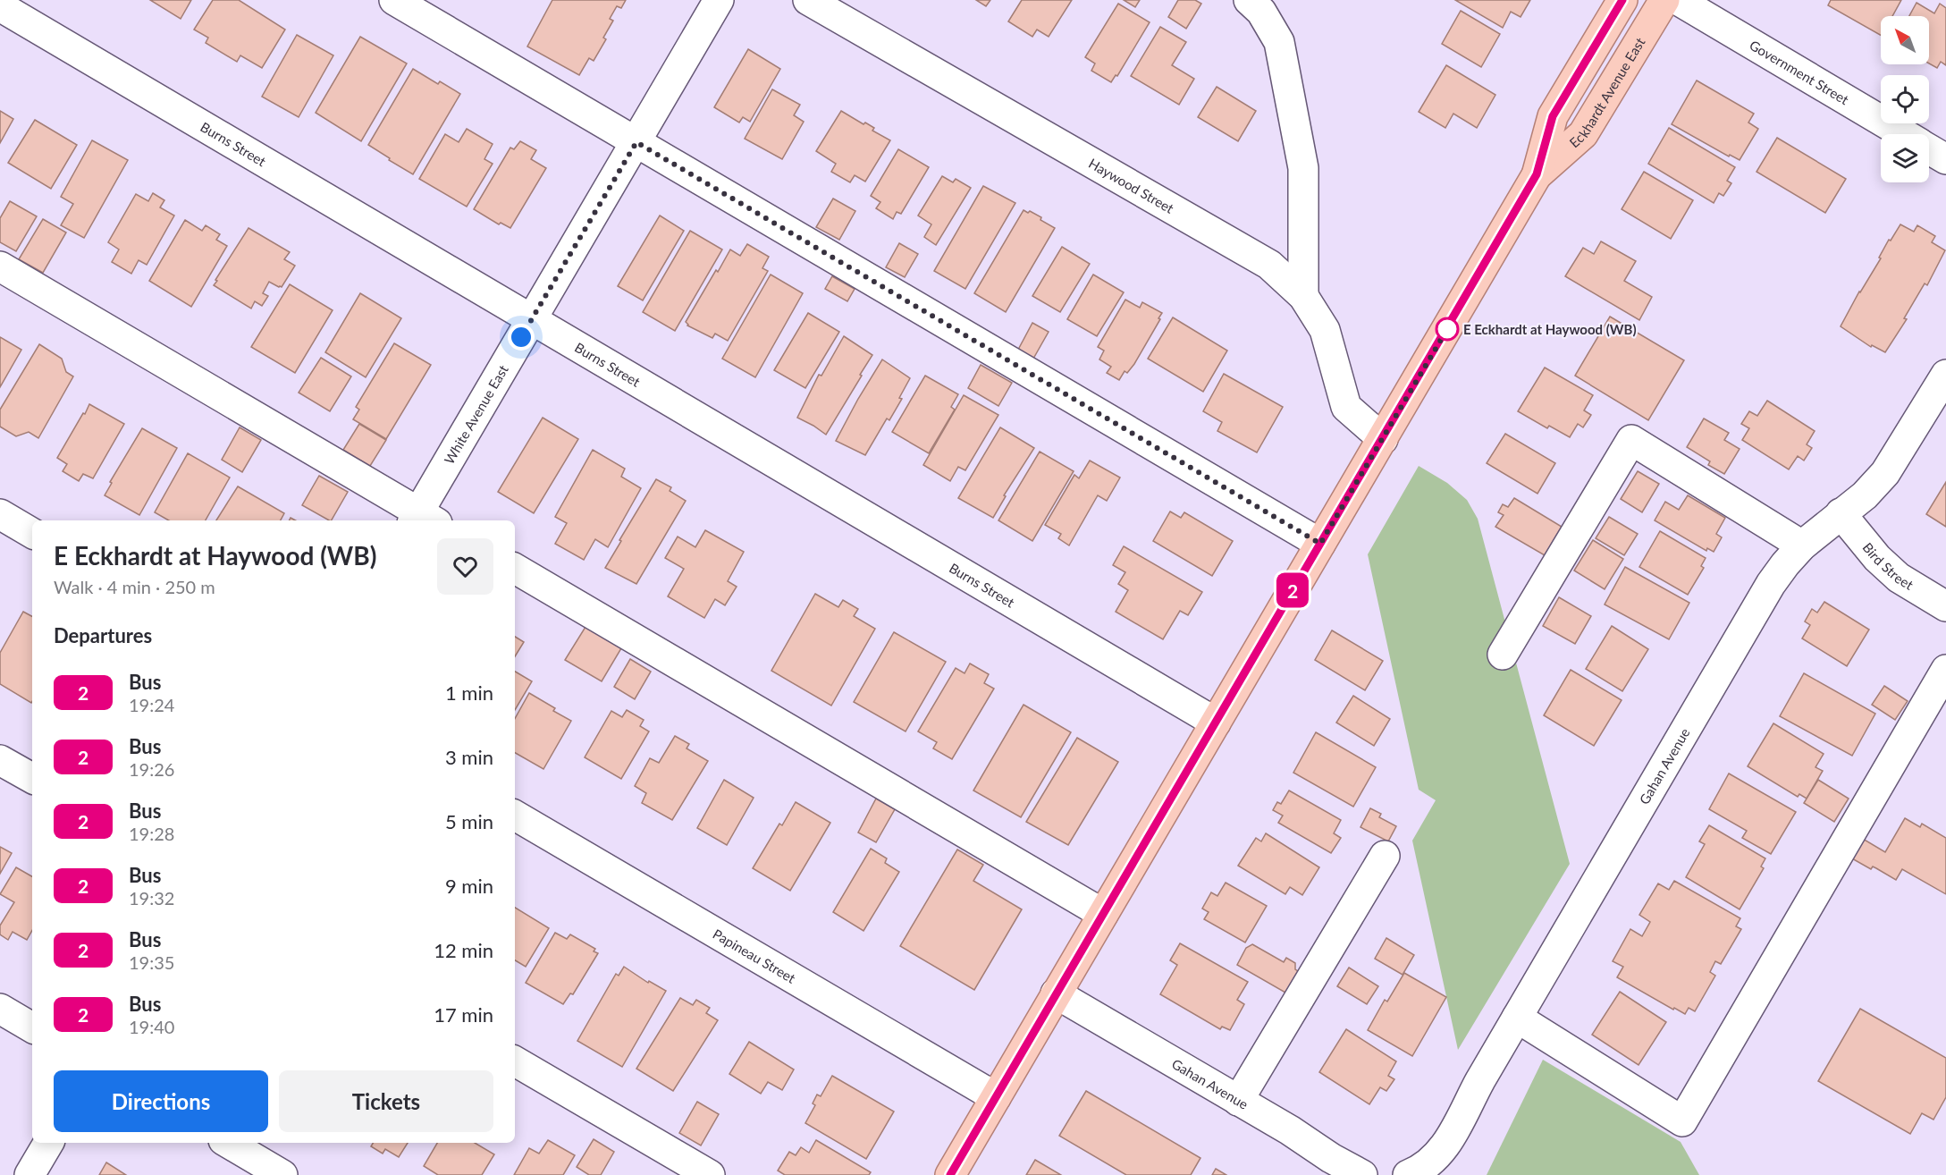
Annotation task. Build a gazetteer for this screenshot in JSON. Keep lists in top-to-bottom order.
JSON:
{
  "streets": {
    "main road": ["Eckhardt Avenue East"],
    "street": [
      "Government Street",
      "Burns Street",
      "Haywood Street",
      "White Avenue East",
      "Bird Street",
      "Gahan Avenue",
      "Papineau Street"
    ]
  },
  "crossings": [
    ["Eckhardt Avenue East", "Burns Street"],
    ["Eckhardt Avenue East", "Haywood Street"],
    ["Eckhardt Avenue East", "Gahan Avenue"],
    ["Eckhardt Avenue East", "Papineau Street"],
    ["Burns Street", "White Avenue East"],
    ["Bird Street", "Gahan Avenue"]
  ],
  "places": ["E Eckhardt at Haywood (WB)"],
  "lines": ["bus line 2"],
  "north": "top left",
  "page": {
    "on_map": "2",
    "heading": [
      ["E Eckhardt at Haywood (WB)", "Walk · 4 min · 250 m"],
      "Departures"
    ],
    "list": [
      {
        "mark": "2",
        "name": "Bus",
        "note": "19:24",
        "value": "1 min"
      },
      {
        "mark": "2",
        "name": "Bus",
        "note": "19:26",
        "value": "3 min"
      },
      {
        "mark": "2",
        "name": "Bus",
        "note": "19:28",
        "value": "5 min"
      },
      {
        "mark": "2",
        "name": "Bus",
        "note": "19:32",
        "value": "9 min"
      },
      {
        "mark": "2",
        "name": "Bus",
        "note": "19:35",
        "value": "12 min"
      },
      {
        "mark": "2",
        "name": "Bus",
        "note": "19:40",
        "value": "17 min"
      }
    ],
    "buttons": ["Directions", "Tickets"]
  }
}
